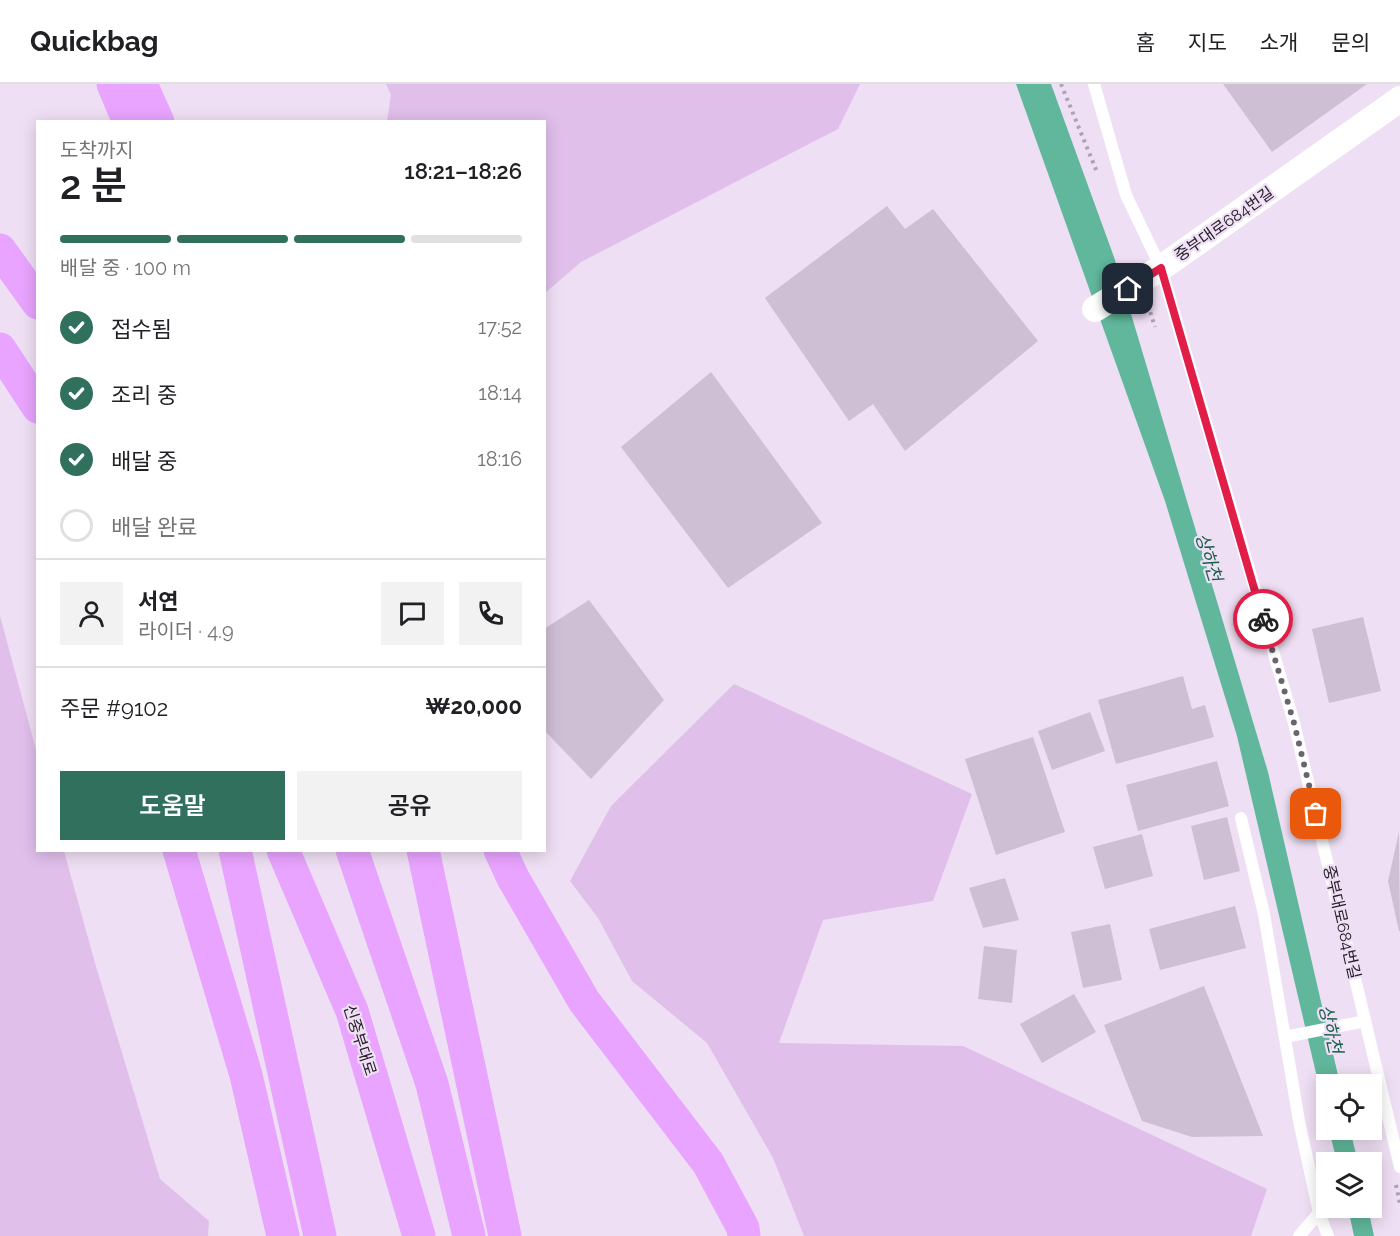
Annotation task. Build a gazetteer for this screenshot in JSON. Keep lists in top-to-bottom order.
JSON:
{
  "streets": {
    "highway": ["신중부대로"],
    "street": ["중부대로684번길"]
  },
  "water": ["상하천"],
  "page": {
    "header": "Quickbag",
    "nav": [
      "홈",
      "지도",
      "소개",
      "문의"
    ],
    "heading": ["2 분", "도착까지", "18:21–18:26"],
    "panel": [
      "서연",
      "라이더 · 4.9",
      "주문 #9102",
      "₩20,000"
    ],
    "bar": "배달 중 · 100 m",
    "list": [
      ["접수됨", "17:52"],
      ["조리 중", "18:14"],
      ["배달 중", "18:16"],
      "배달 완료"
    ],
    "buttons": ["도움말", "공유"]
  }
}
